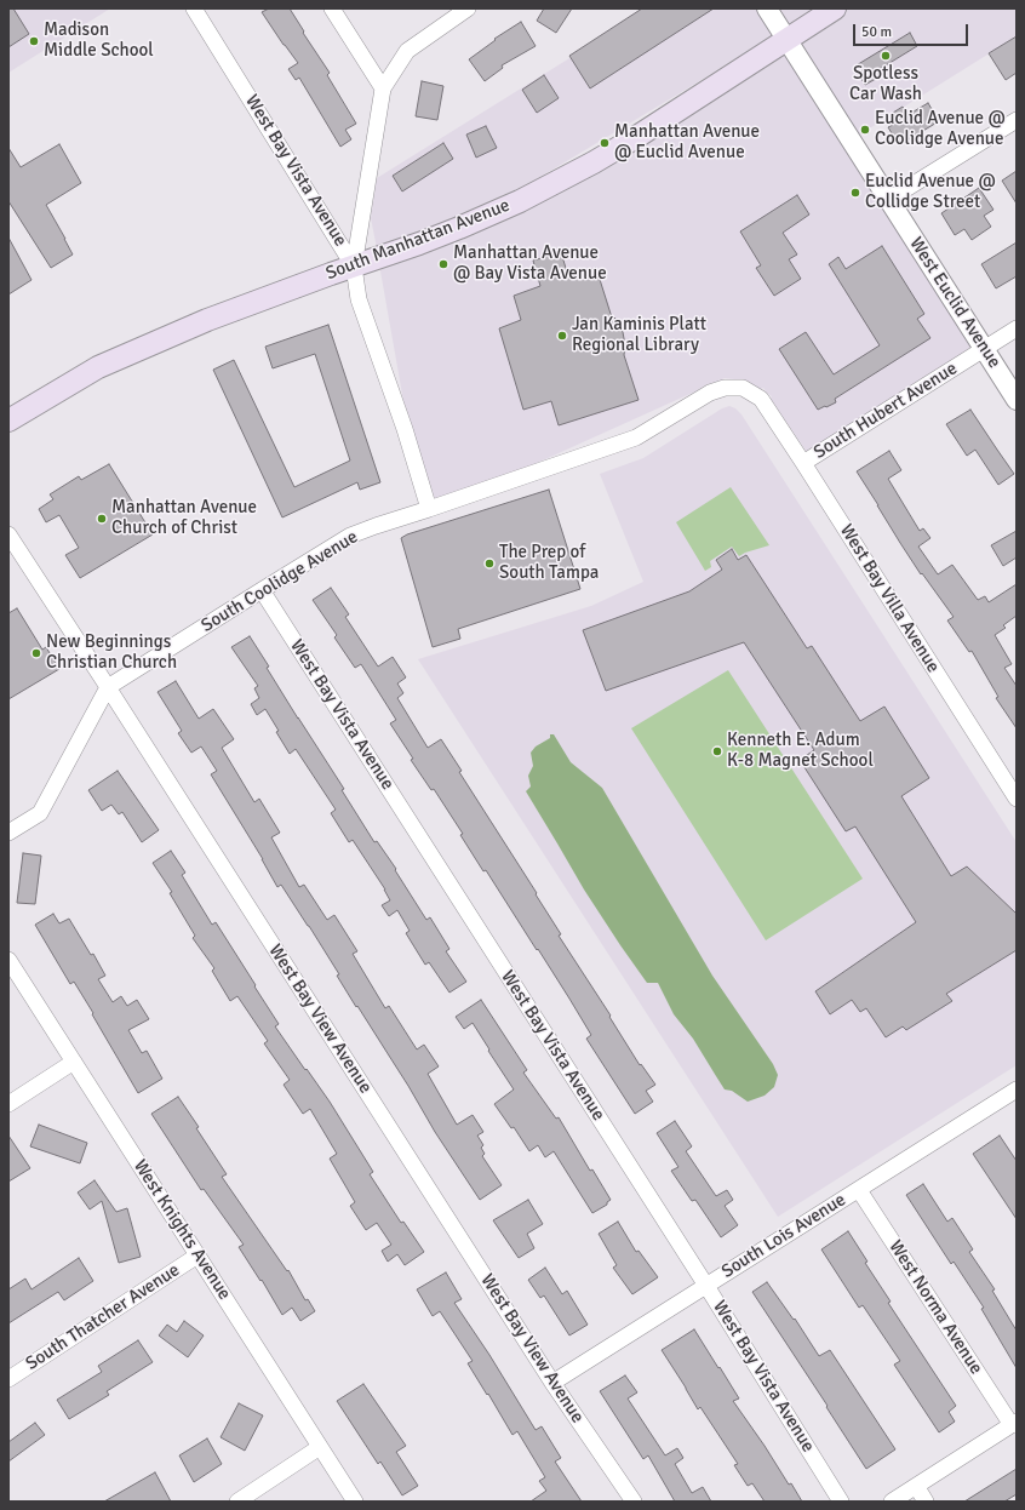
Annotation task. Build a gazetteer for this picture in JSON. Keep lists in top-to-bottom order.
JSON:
{
  "streets": {
    "main road": ["South Manhattan Avenue"],
    "street": [
      "West Bay Vista Avenue",
      "West Euclid Avenue",
      "South Hubert Avenue",
      "South Coolidge Avenue",
      "West Bay Villa Avenue",
      "West Bay View Avenue",
      "West Knights Avenue",
      "South Lois Avenue",
      "West Norma Avenue",
      "South Thatcher Avenue"
    ]
  },
  "crossings": [
    ["West Bay Vista Avenue", "South Manhattan Avenue"],
    ["West Bay Vista Avenue", "South Coolidge Avenue"],
    ["West Bay Vista Avenue", "South Lois Avenue"],
    ["South Manhattan Avenue", "West Euclid Avenue"],
    ["West Euclid Avenue", "South Hubert Avenue"],
    ["South Hubert Avenue", "West Bay Villa Avenue"],
    ["South Coolidge Avenue", "West Bay Villa Avenue"],
    ["South Coolidge Avenue", "West Bay View Avenue"],
    ["West Bay View Avenue", "South Lois Avenue"],
    ["West Knights Avenue", "South Thatcher Avenue"],
    ["South Lois Avenue", "West Norma Avenue"]
  ],
  "places": [
    "Madison Middle School",
    "Spotless Car Wash",
    "Euclid Avenue @ Coolidge Avenue",
    "Manhattan Avenue @ Euclid Avenue",
    "Euclid Avenue @ Collidge Street",
    "Manhattan Avenue @ Bay Vista Avenue",
    "Jan Kaminis Platt Regional Library",
    "Manhattan Avenue Church of Christ",
    "The Prep of South Tampa",
    "New Beginnings Christian Church",
    "Kenneth E. Adum K-8 Magnet School"
  ],
  "scale_bar": "50 m"
}
